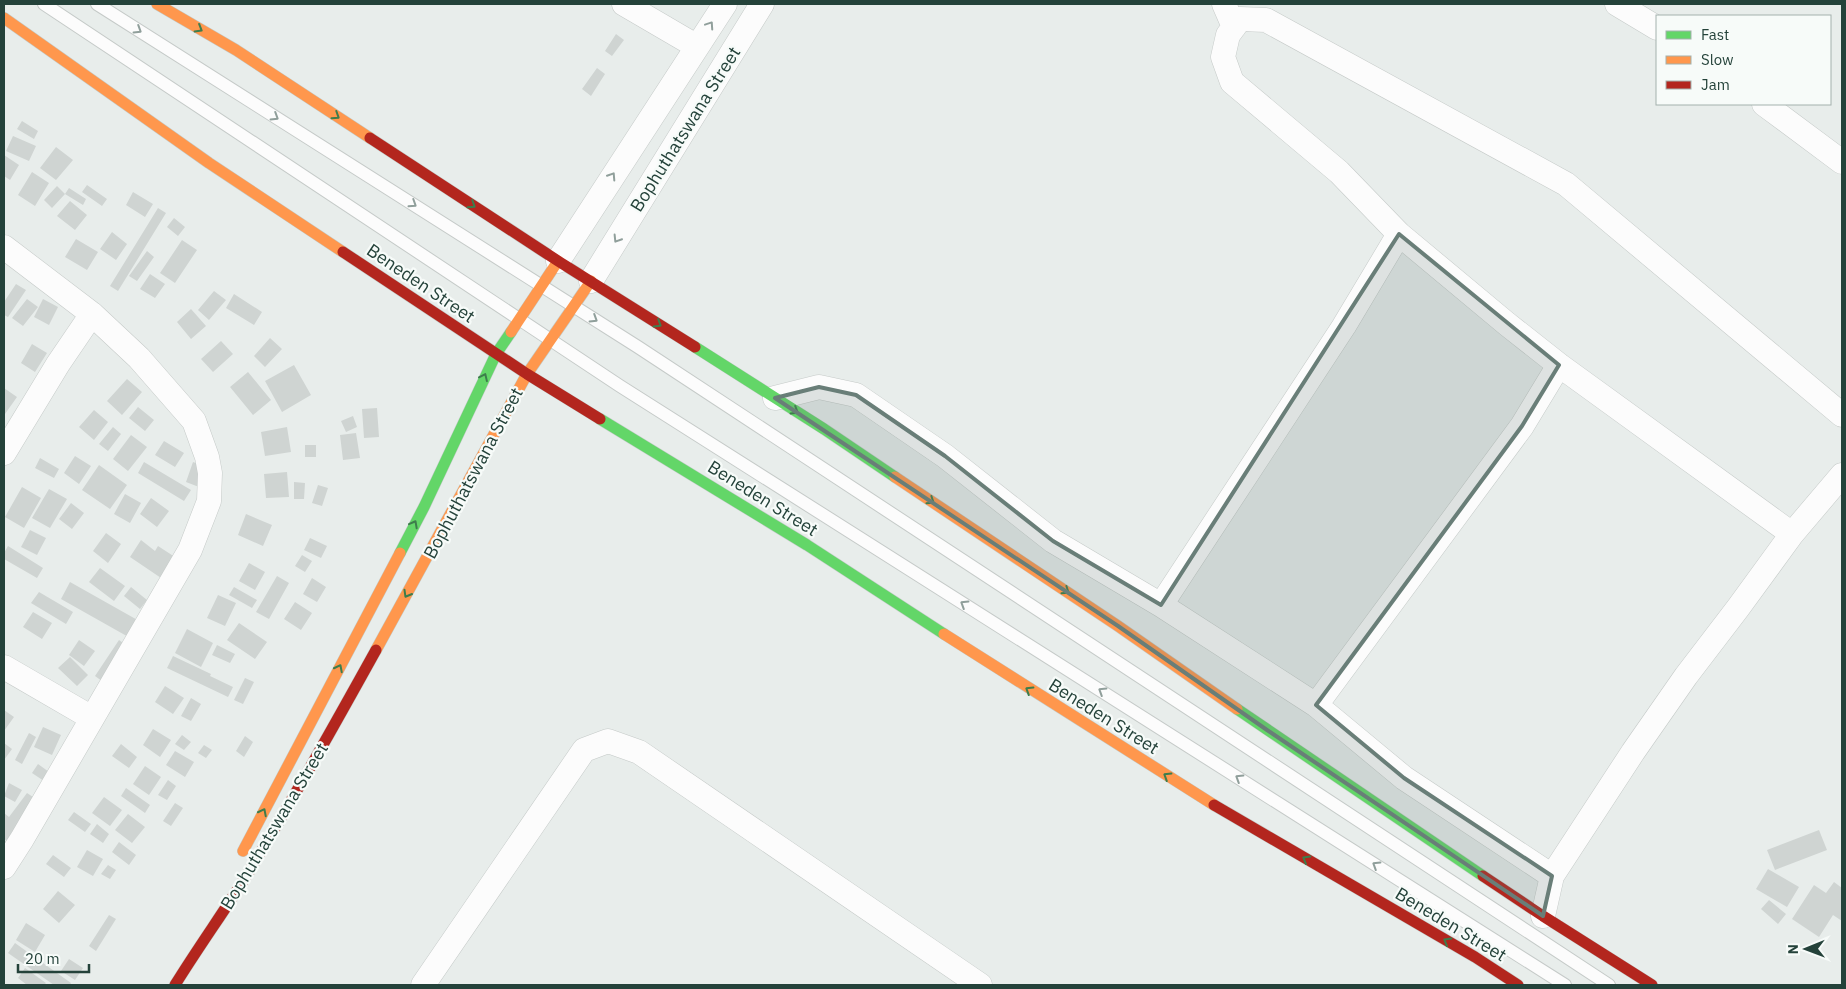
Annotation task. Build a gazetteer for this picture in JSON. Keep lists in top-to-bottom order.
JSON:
{
  "streets": {
    "main road": ["Bophuthatswana Street", "Beneden Street"]
  },
  "crossings": [
    ["Bophuthatswana Street", "Beneden Street"]
  ],
  "legend": ["Fast", "Slow", "Jam"],
  "scale_bar": "20 m",
  "north": "left"
}
